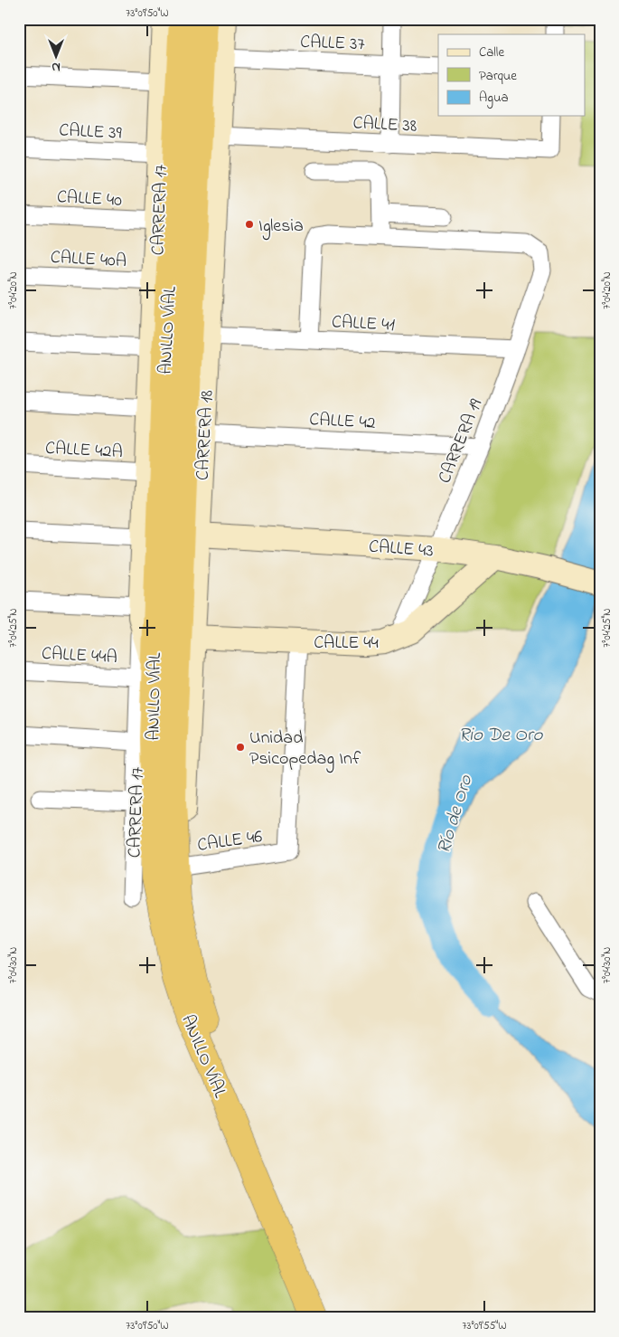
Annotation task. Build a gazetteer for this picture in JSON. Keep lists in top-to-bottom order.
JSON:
{
  "streets": {
    "highway": ["ANILLO VÍAL"],
    "street": [
      "CALLE 37",
      "CALLE 38",
      "CALLE 39",
      "CALLE 40",
      "CARRERA 17",
      "CALLE 40A",
      "CALLE 41",
      "CALLE 42",
      "CARRERA 18",
      "CARRERA 19",
      "CALLE 42A",
      "CALLE 43",
      "CALLE 44",
      "CALLE 44A",
      "CALLE 46"
    ]
  },
  "crossings": [
    ["CALLE 37", "CARRERA 18"],
    ["CALLE 38", "CARRERA 18"],
    ["CALLE 39", "CARRERA 17"],
    ["CALLE 40", "CARRERA 17"],
    ["CARRERA 17", "CALLE 40A"],
    ["CARRERA 17", "ANILLO VÍAL"],
    ["CARRERA 17", "CALLE 42A"],
    ["CARRERA 17", "CALLE 44A"],
    ["CALLE 41", "CARRERA 18"],
    ["CALLE 41", "CARRERA 19"],
    ["ANILLO VÍAL", "CARRERA 18"],
    ["ANILLO VÍAL", "CALLE 44A"],
    ["ANILLO VÍAL", "CALLE 46"],
    ["CALLE 42", "CARRERA 18"],
    ["CALLE 42", "CARRERA 19"],
    ["CARRERA 18", "CALLE 43"],
    ["CARRERA 18", "CALLE 44"],
    ["CARRERA 18", "CALLE 46"],
    ["CARRERA 19", "CALLE 43"],
    ["CARRERA 19", "CALLE 44"],
    ["CALLE 43", "CALLE 44"],
    ["CALLE 44", "CALLE 46"]
  ],
  "water": ["Rio De Oro", "Río de Oro"],
  "places": ["Iglesia", "Unidad Psicopedag Inf"],
  "legend": ["Calle", "Parque", "Agua"],
  "north": "bottom",
  "coordinates": [
    "73°09'50\"W",
    "7°04'20\"N",
    "7°04'25\"N",
    "7°04'30\"N",
    "73°09'55\"W"
  ]
}
